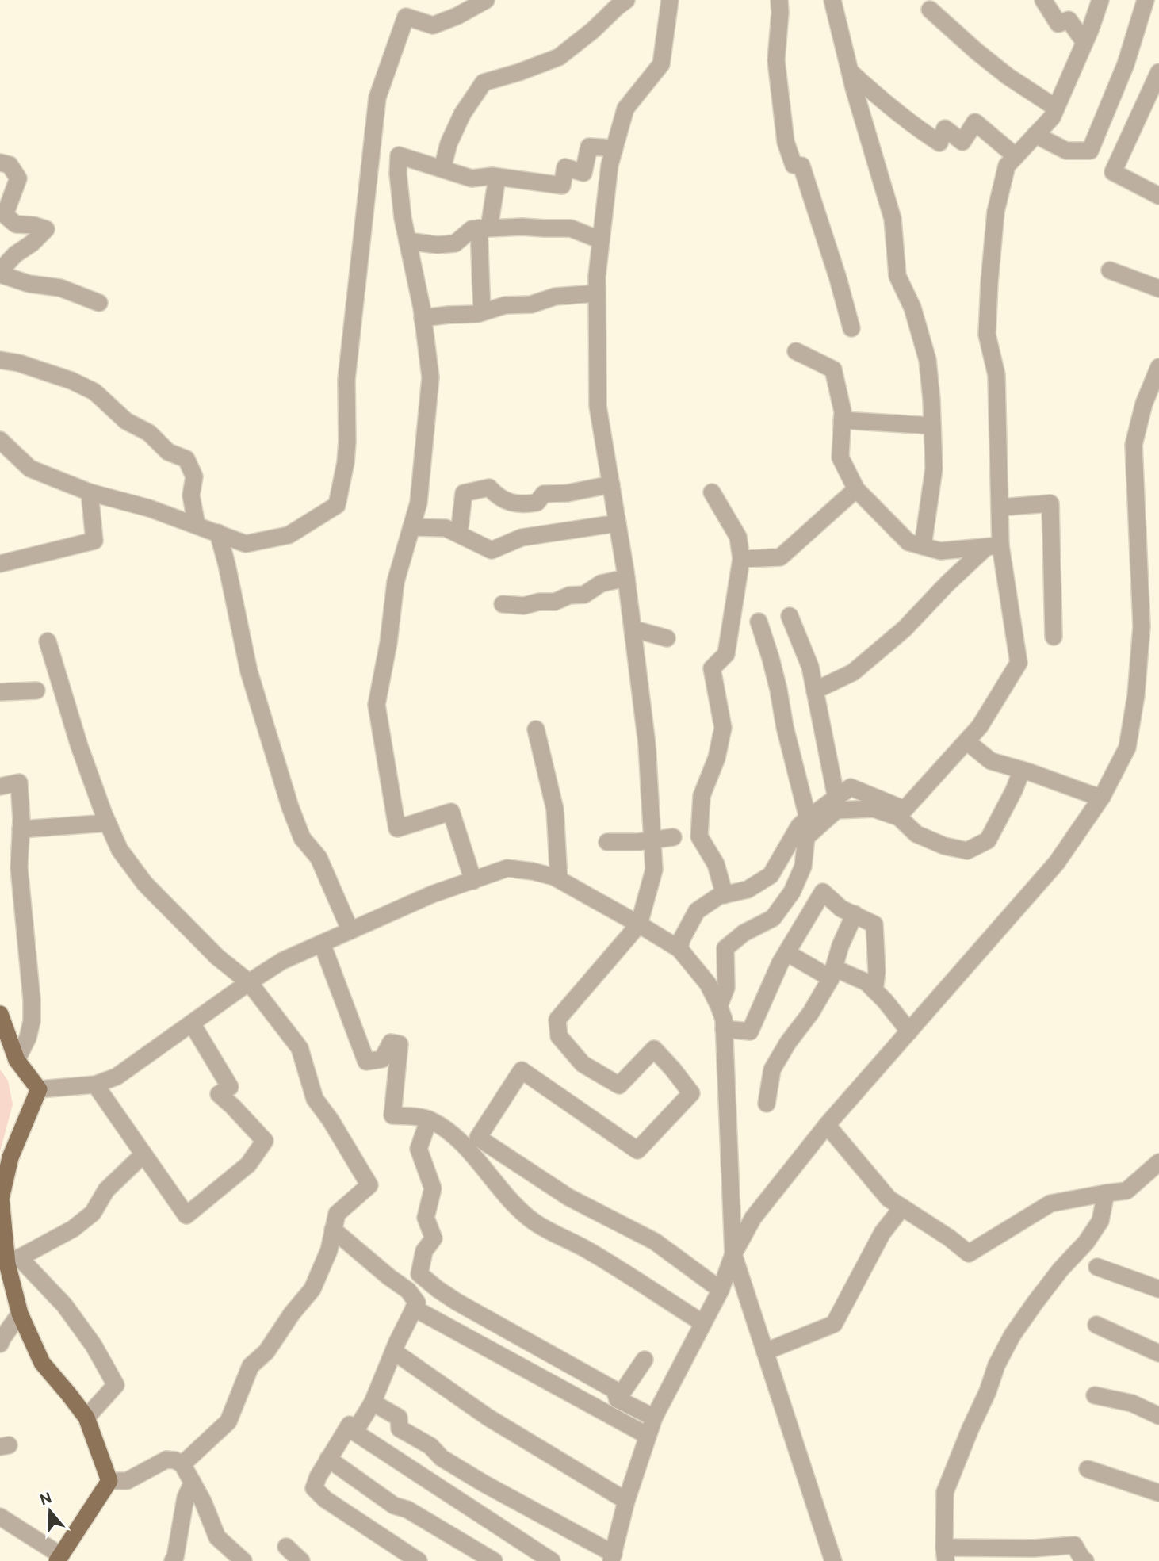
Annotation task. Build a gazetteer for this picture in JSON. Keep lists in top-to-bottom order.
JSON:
{
  "north": "top"
}
